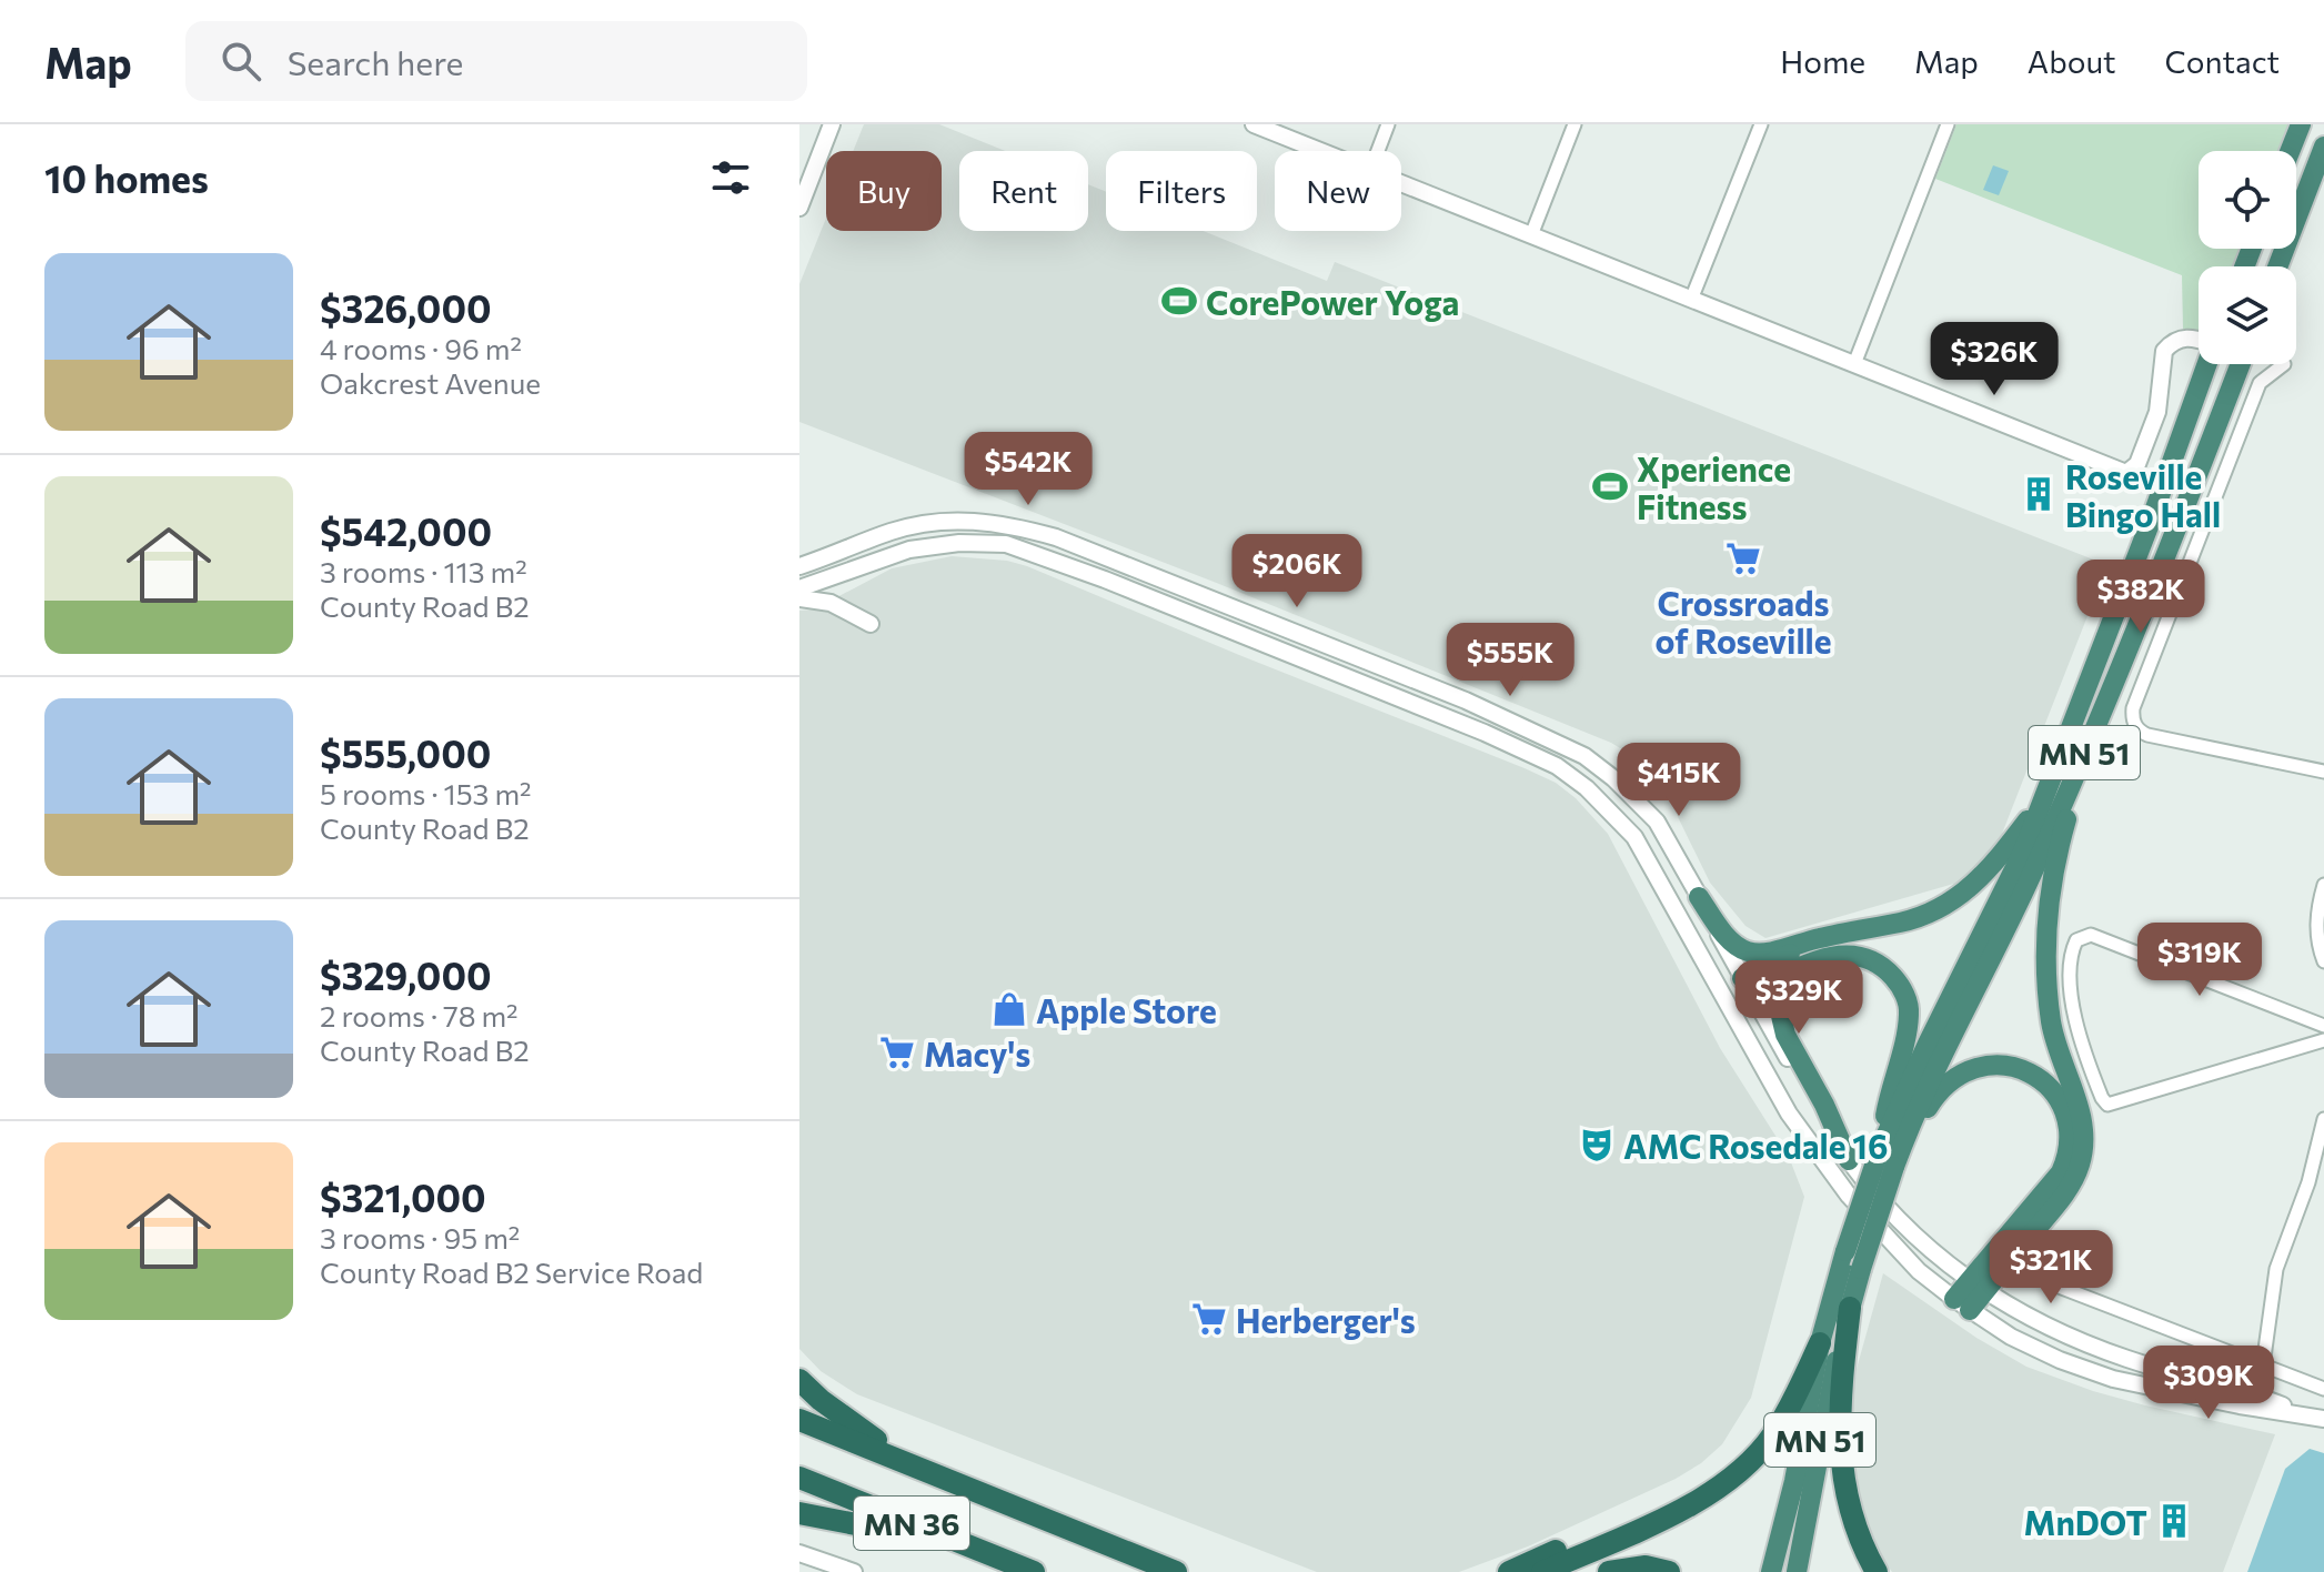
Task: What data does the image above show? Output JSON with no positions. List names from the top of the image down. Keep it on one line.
{"streets":{"highway":["MN 51","MN 36"]},"places":{"sports":["CorePower Yoga","Xperience Fitness"],"building":["Roseville Bingo Hall","MnDOT"],"supermarket":["Crossroads of Roseville","Macy's","Herberger's"],"shop":["Apple Store"],"theatre":["AMC Rosedale 16"]},"page":{"header":"Map","search":"Search here","nav":["Home","Map","About","Contact"],"heading":"10 homes","chip":["Buy","Rent","Filters","New"],"list":[{"name":"$326,000","note":"4 rooms · 96 m² · Oakcrest Avenue"},{"name":"$542,000","note":"3 rooms · 113 m² · County Road B2"},{"name":"$555,000","note":"5 rooms · 153 m² · County Road B2"},{"name":"$329,000","note":"2 rooms · 78 m² · County Road B2"},{"name":"$321,000","note":"3 rooms · 95 m² · County Road B2 Service Road"}],"price":["$326K","$542K","$206K","$382K","$555K","$415K","$319K","$329K","$321K","$309K"]}}
